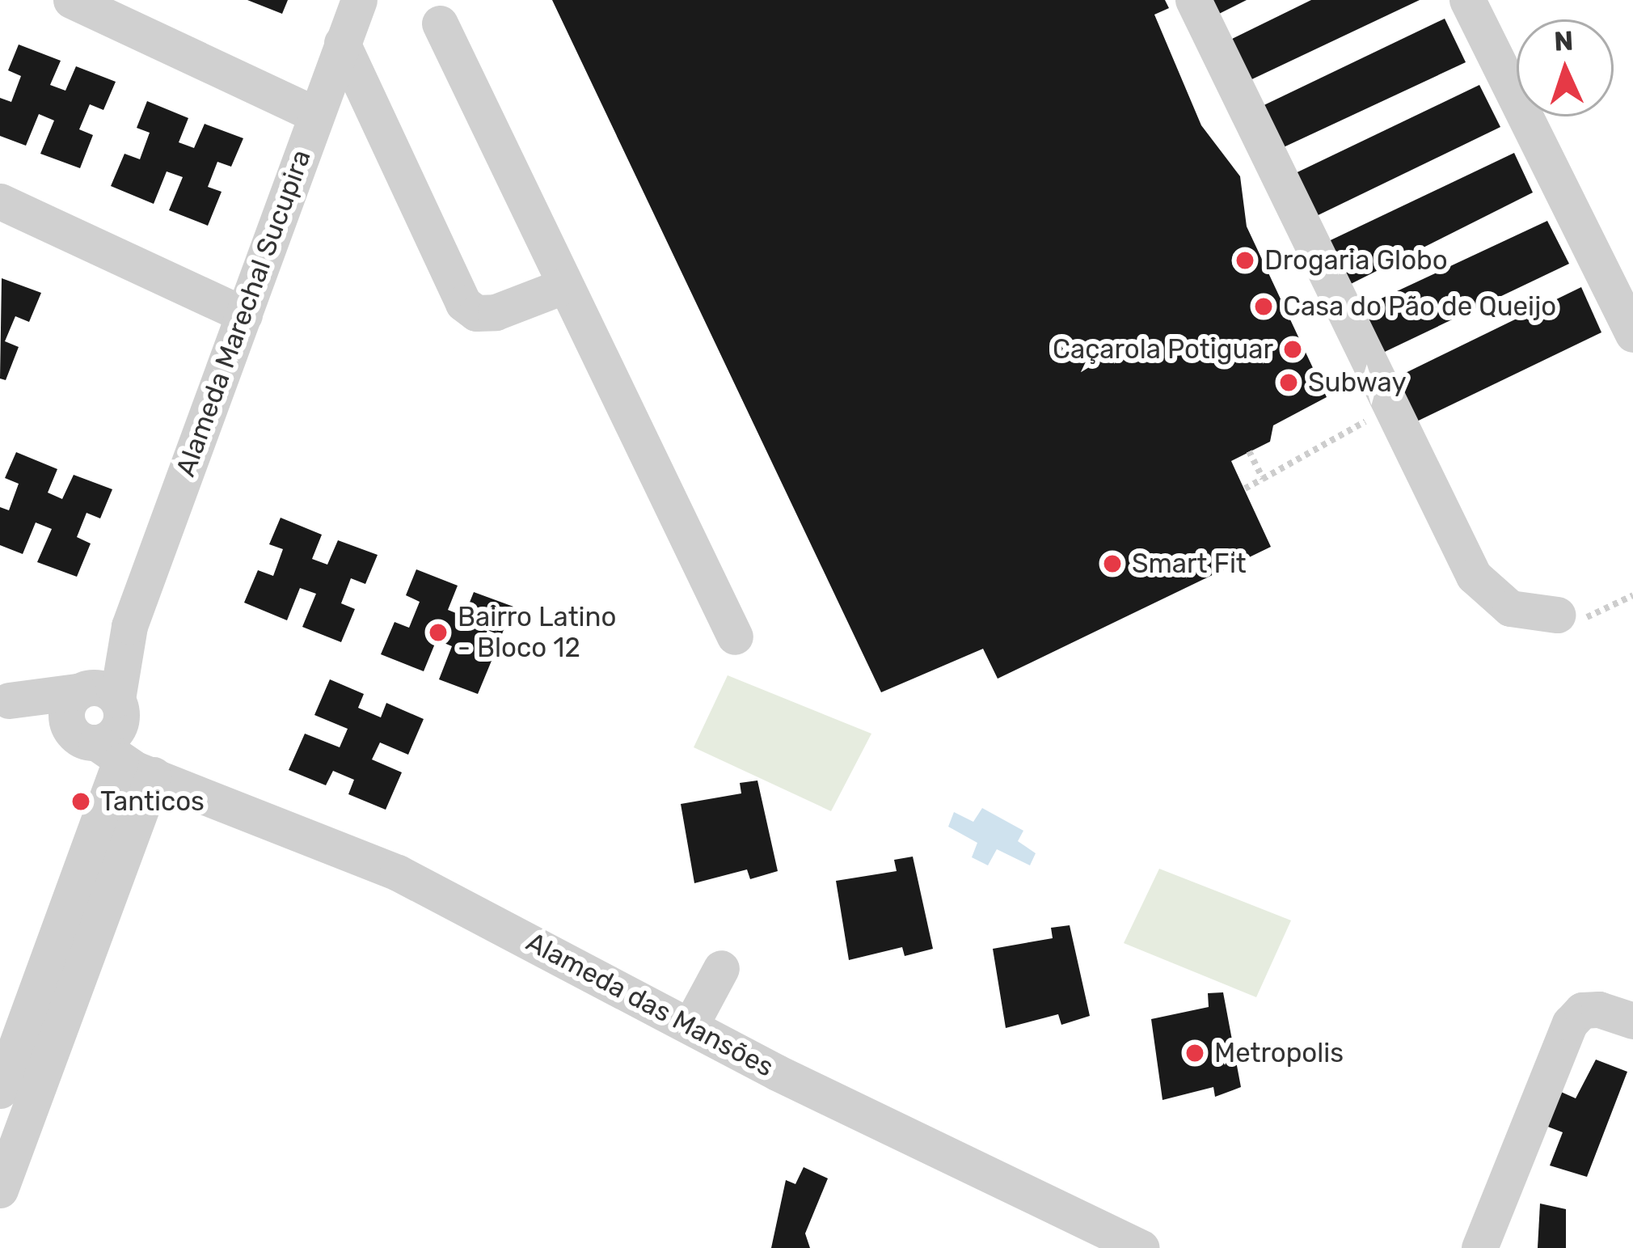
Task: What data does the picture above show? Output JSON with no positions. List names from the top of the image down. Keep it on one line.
{"streets":{"street":["Alameda Marechal Sucupira","Alameda das Mansões"]},"crossings":[["Alameda Marechal Sucupira","Alameda das Mansões"]],"places":["Drogaria Globo","Casa do Pão de Queijo","Caçarola Potiguar","Subway","Smart Fit","Bairro Latino - Bloco 12","Tanticos","Metropolis"],"north":"top"}
